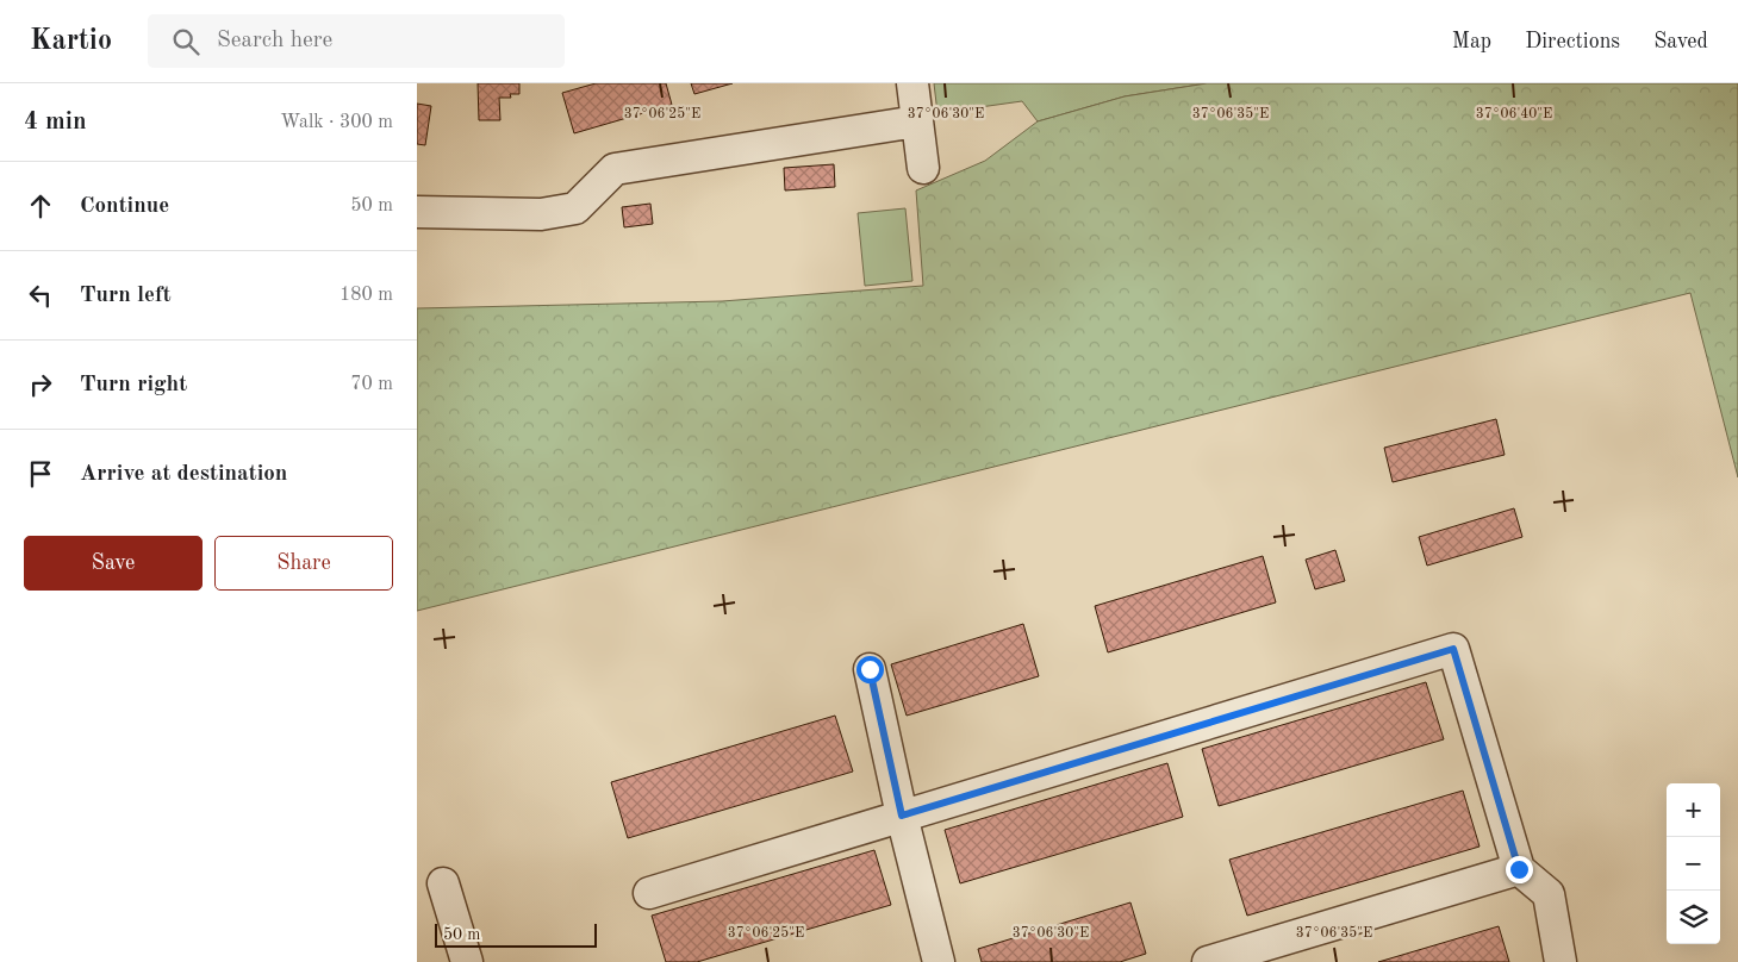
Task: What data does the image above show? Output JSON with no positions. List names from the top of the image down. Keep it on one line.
{"scale_bar":"50 m","page":{"header":"Kartio","search":"Search here","nav":["Map","Directions","Saved"],"heading":["4 min","Walk · 300 m"],"list":[["Continue","50 m"],["Turn left","180 m"],["Turn right","70 m"],"Arrive at destination"],"buttons":["Save","Share"],"map_buttons":["+","−"],"scale":"50 m"},"coordinates":["37°06'25\"E","37°06'30\"E","37°06'35\"E","37°06'40\"E"]}
